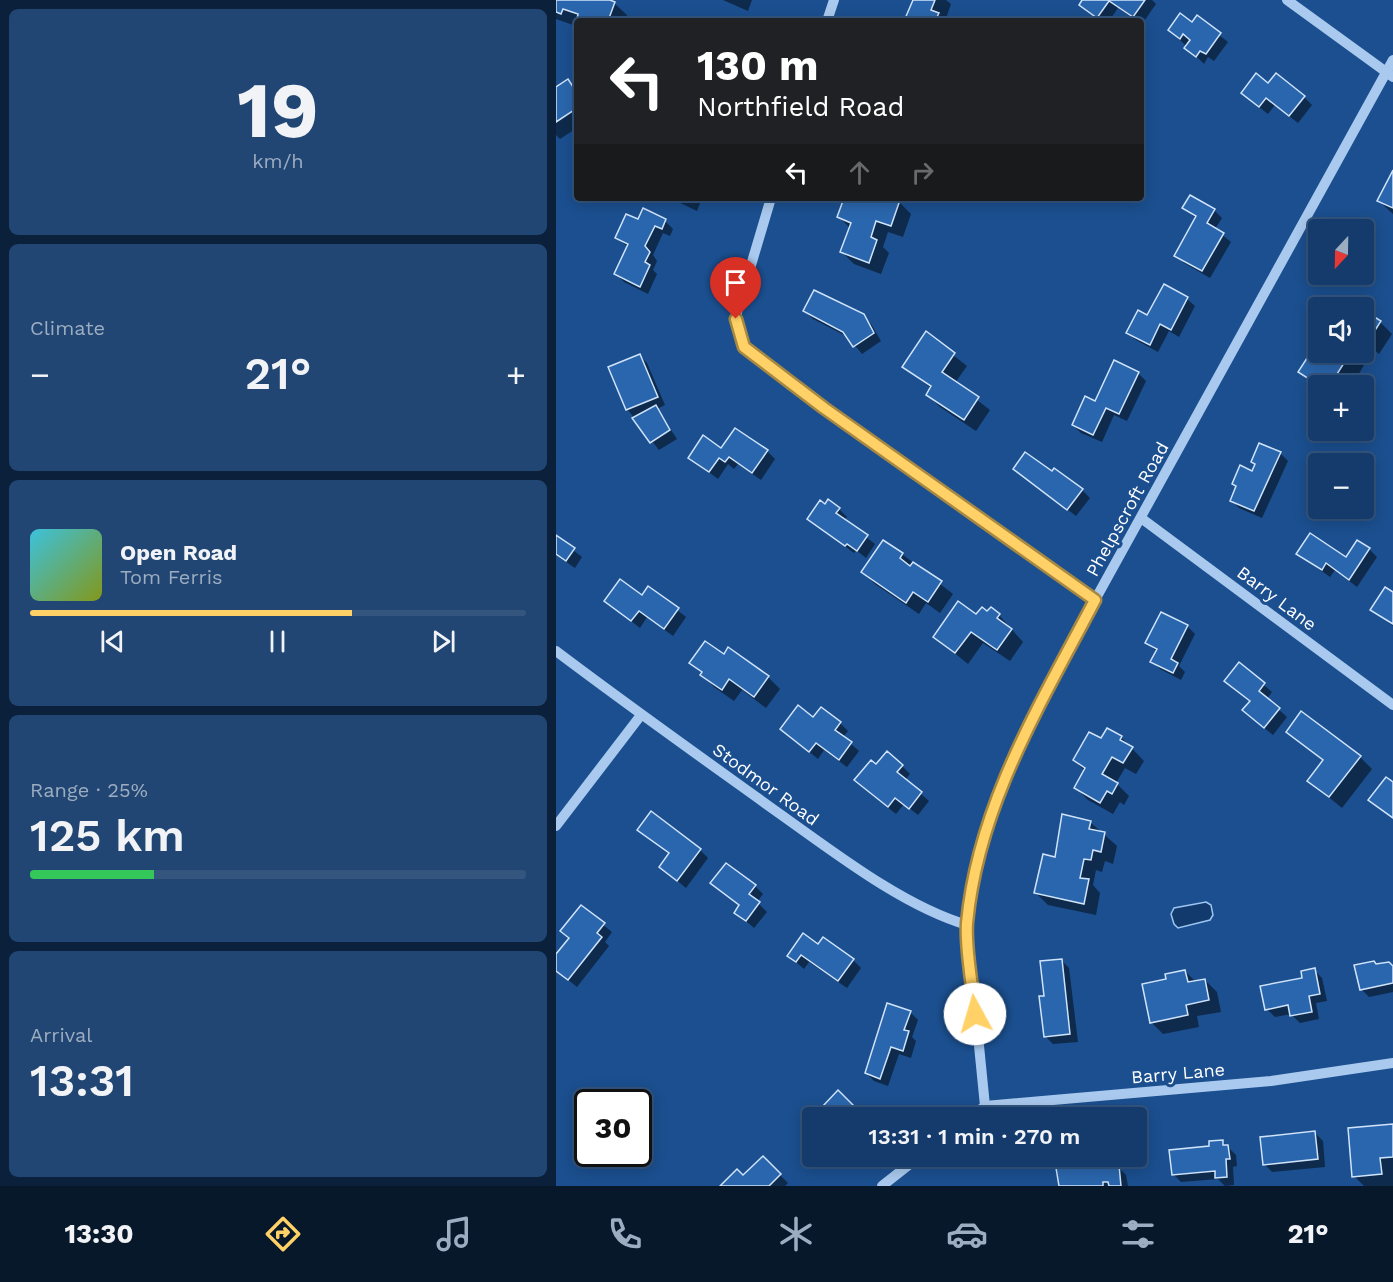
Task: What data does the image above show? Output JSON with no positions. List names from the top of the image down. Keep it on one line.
{"streets":{"street":["Phelpscroft Road","Barry Lane","Stodmor Road"]},"crossings":[["Phelpscroft Road","Barry Lane"],["Phelpscroft Road","Stodmor Road"]],"north":"bottom","page":{"tile":[["19","km/h"],"Climate",["Range · 25%","125 km"],["Arrival","13:31"]],"turn":["130 m","Northfield Road"],"map_buttons":["+","−"],"heat":["−","21°","+"],"song":["Open Road","Tom Ferris"],"limit":"30","trip":"13:31 · 1 min · 270 m","tabs":["13:30","21°"]}}
